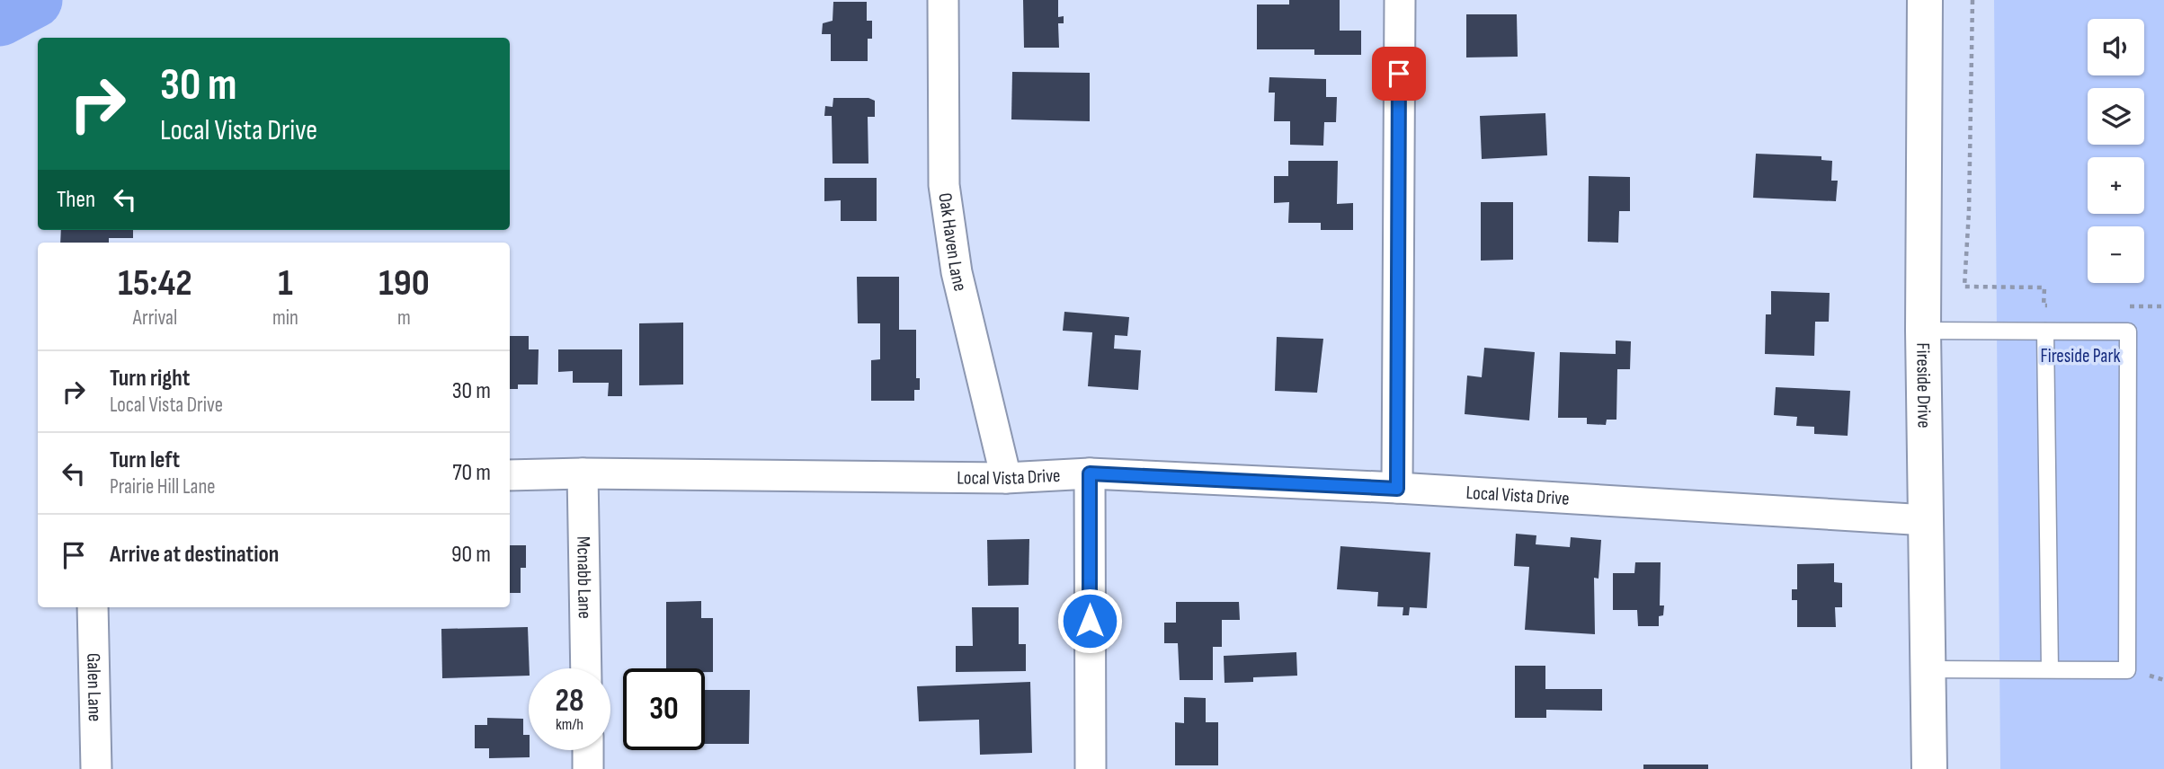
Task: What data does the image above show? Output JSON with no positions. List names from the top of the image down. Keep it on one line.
{"streets":{"street":["Oak Haven Lane","Fireside Drive","Local Vista Drive","Mcnabb Lane","Galen Lane"]},"crossings":[["Oak Haven Lane","Local Vista Drive"],["Fireside Drive","Local Vista Drive"],["Local Vista Drive","Mcnabb Lane"]],"parks":["Fireside Park"],"page":{"map_buttons":["+","−"],"turn":["30 m","Local Vista Drive"],"then":"Then","eta":["15:42","Arrival","1","min","190","m"],"list":[{"name":"Turn right","note":"Local Vista Drive","value":"30 m"},{"name":"Turn left","note":"Prairie Hill Lane","value":"70 m"},{"name":"Arrive at destination","value":"90 m"}],"speed":"28 km/h","limit":"30"}}
